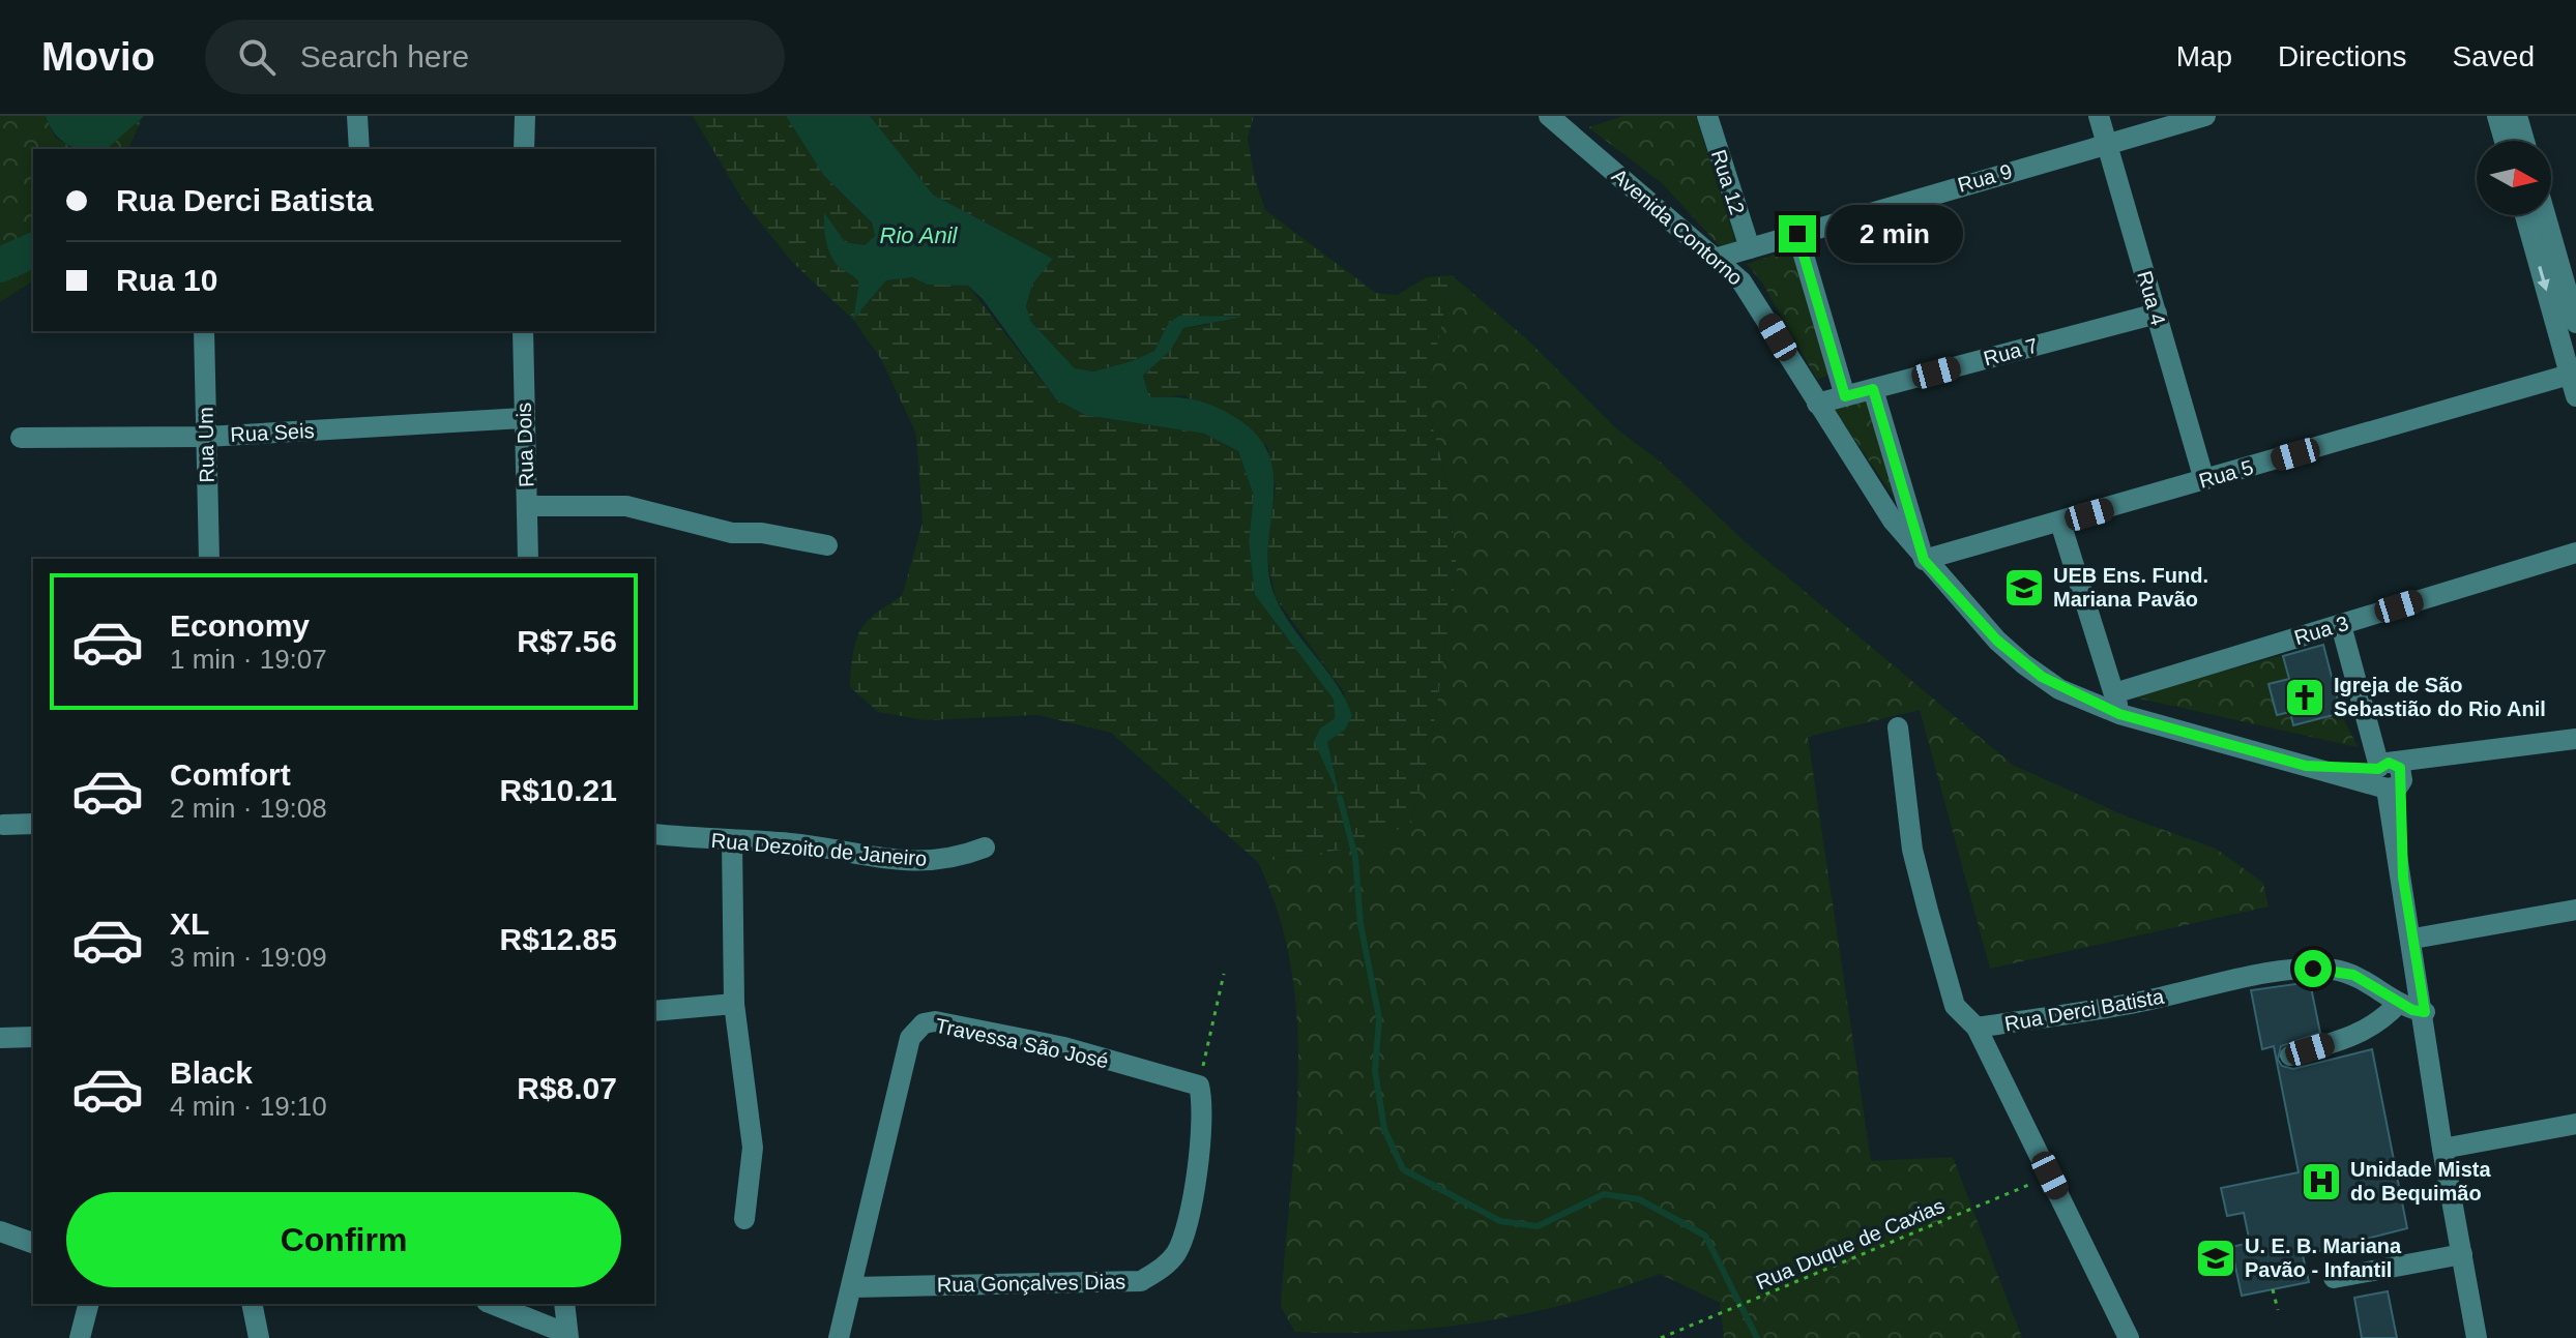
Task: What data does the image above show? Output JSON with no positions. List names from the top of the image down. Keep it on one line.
{"streets":{"street":["Rua 9","Rua 12","Avenida Contorno","Rua 4","Rua 7","Rua Seis","Rua Um","Rua Dois","Rua 5","Rua 3","Rua Dezoito de Janeiro","Rua Derci Batista","Travessa São José","Rua Gonçalves Dias"],"path":["Rua Duque de Caxias"]},"crossings":[["Rua 9","Rua 12"],["Rua 9","Avenida Contorno"],["Rua 9","Rua 4"],["Avenida Contorno","Rua 7"],["Avenida Contorno","Rua 5"],["Avenida Contorno","Rua 3"],["Rua 4","Rua 7"],["Rua 4","Rua 5"],["Rua Seis","Rua Um"],["Rua Seis","Rua Dois"],["Rua Derci Batista","Rua Duque de Caxias"],["Travessa São José","Rua Gonçalves Dias"]],"water":["Rio Anil"],"places":{"school or university":["UEB Ens. Fund. Mariana Pavão","U. E. B. Mariana Pavão - Infantil"],"church":["Igreja de São Sebastião do Rio Anil"],"hospital":["Unidade Mista do Bequimão"]},"north":"right","page":{"header":"Movio","search":"Search here","nav":["Map","Directions","Saved"],"banner":["Rua Derci Batista","Rua 10"],"bubble":"2 min","list":[{"name":"Economy","note":"1 min · 19:07","value":"R$7.56"},{"name":"Comfort","note":"2 min · 19:08","value":"R$10.21"},{"name":"XL","note":"3 min · 19:09","value":"R$12.85"},{"name":"Black","note":"4 min · 19:10","value":"R$8.07"}],"buttons":"Confirm"}}
